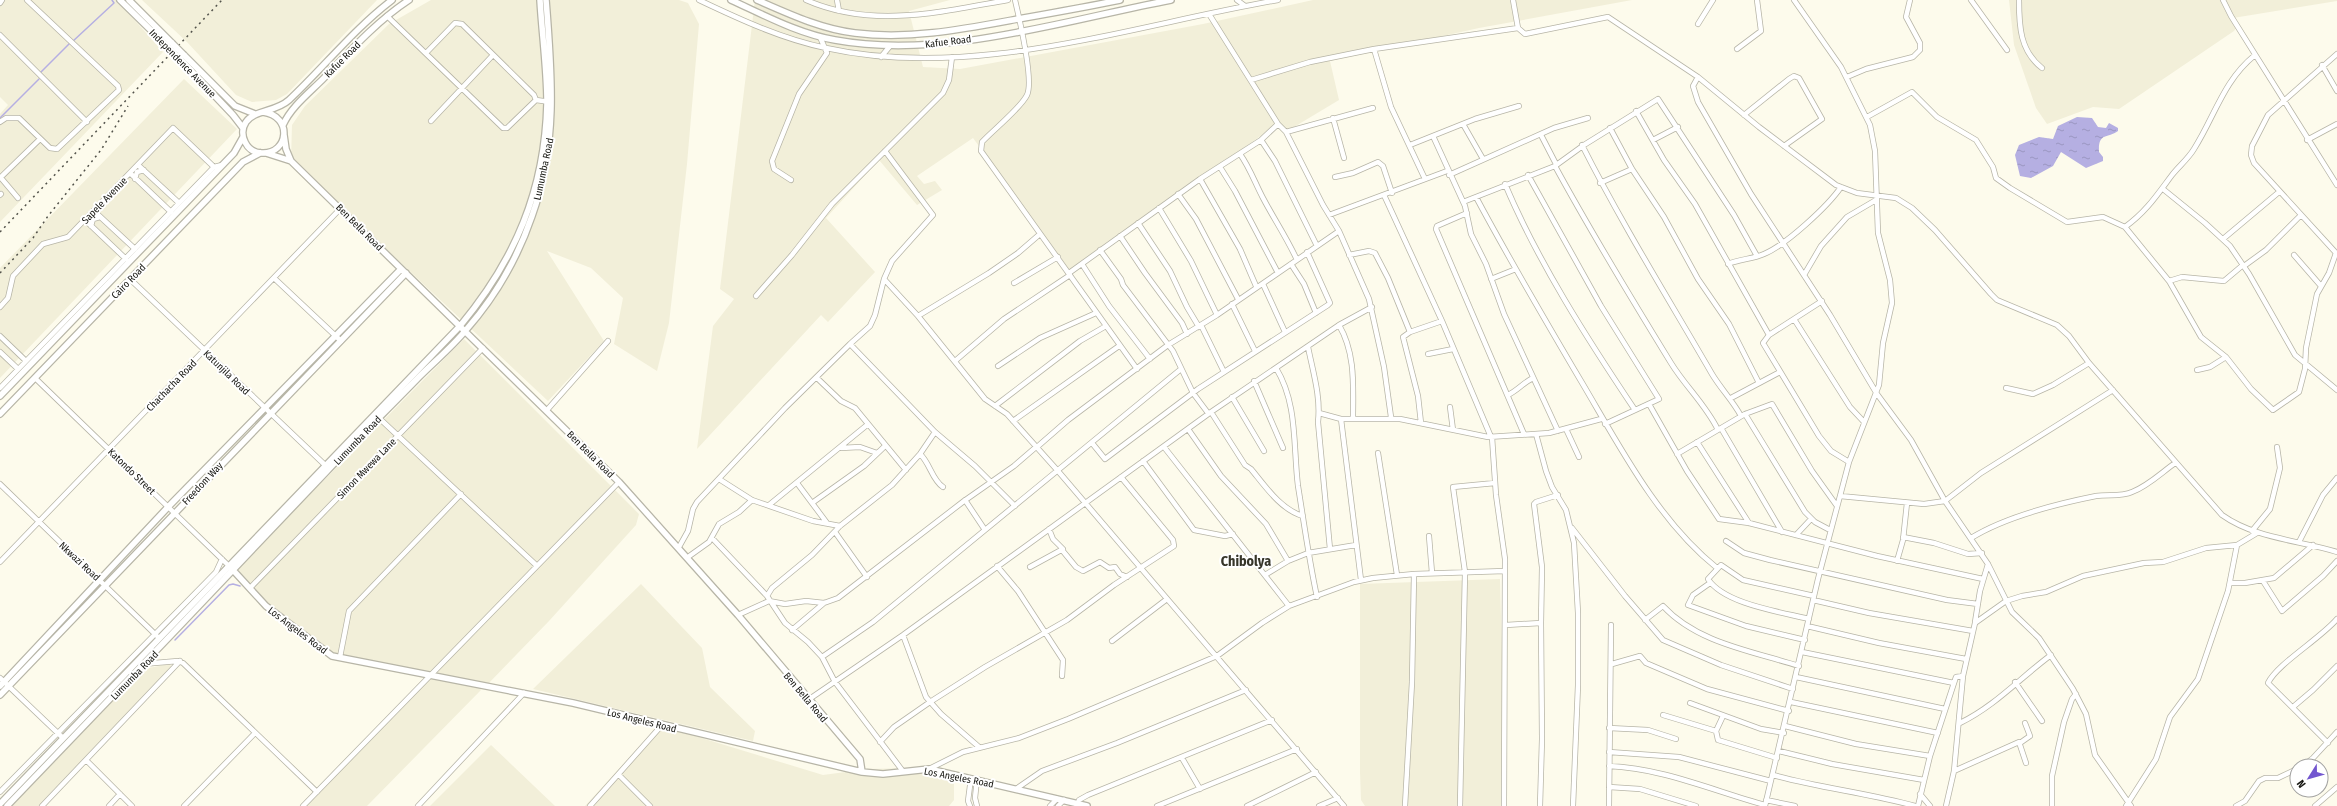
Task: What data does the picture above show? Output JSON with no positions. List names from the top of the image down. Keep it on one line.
{"streets":{"main road":["Kafue Road","Independence Avenue","Lumumba Road","Ben Bella Road","Cairo Road","Freedom Way","Los Angeles Road"],"street":["Sapele Avenue","Katunjila Road","Chachacha Road","Simon Mwewa Lane","Katondo Street","Nkwazi Road"]},"crossings":[["Kafue Road","Independence Avenue"],["Kafue Road","Ben Bella Road"],["Kafue Road","Cairo Road"],["Independence Avenue","Ben Bella Road"],["Independence Avenue","Cairo Road"],["Lumumba Road","Ben Bella Road"],["Lumumba Road","Katunjila Road"],["Lumumba Road","Katondo Street"],["Lumumba Road","Nkwazi Road"],["Lumumba Road","Los Angeles Road"],["Ben Bella Road","Cairo Road"],["Ben Bella Road","Chachacha Road"],["Ben Bella Road","Simon Mwewa Lane"],["Ben Bella Road","Freedom Way"],["Ben Bella Road","Los Angeles Road"],["Cairo Road","Katunjila Road"],["Cairo Road","Katondo Street"],["Katunjila Road","Chachacha Road"],["Katunjila Road","Freedom Way"],["Chachacha Road","Katondo Street"],["Chachacha Road","Nkwazi Road"],["Simon Mwewa Lane","Los Angeles Road"],["Katondo Street","Freedom Way"],["Katondo Street","Los Angeles Road"],["Freedom Way","Nkwazi Road"]],"districts":["Chibolya"],"north":"bottom left"}
